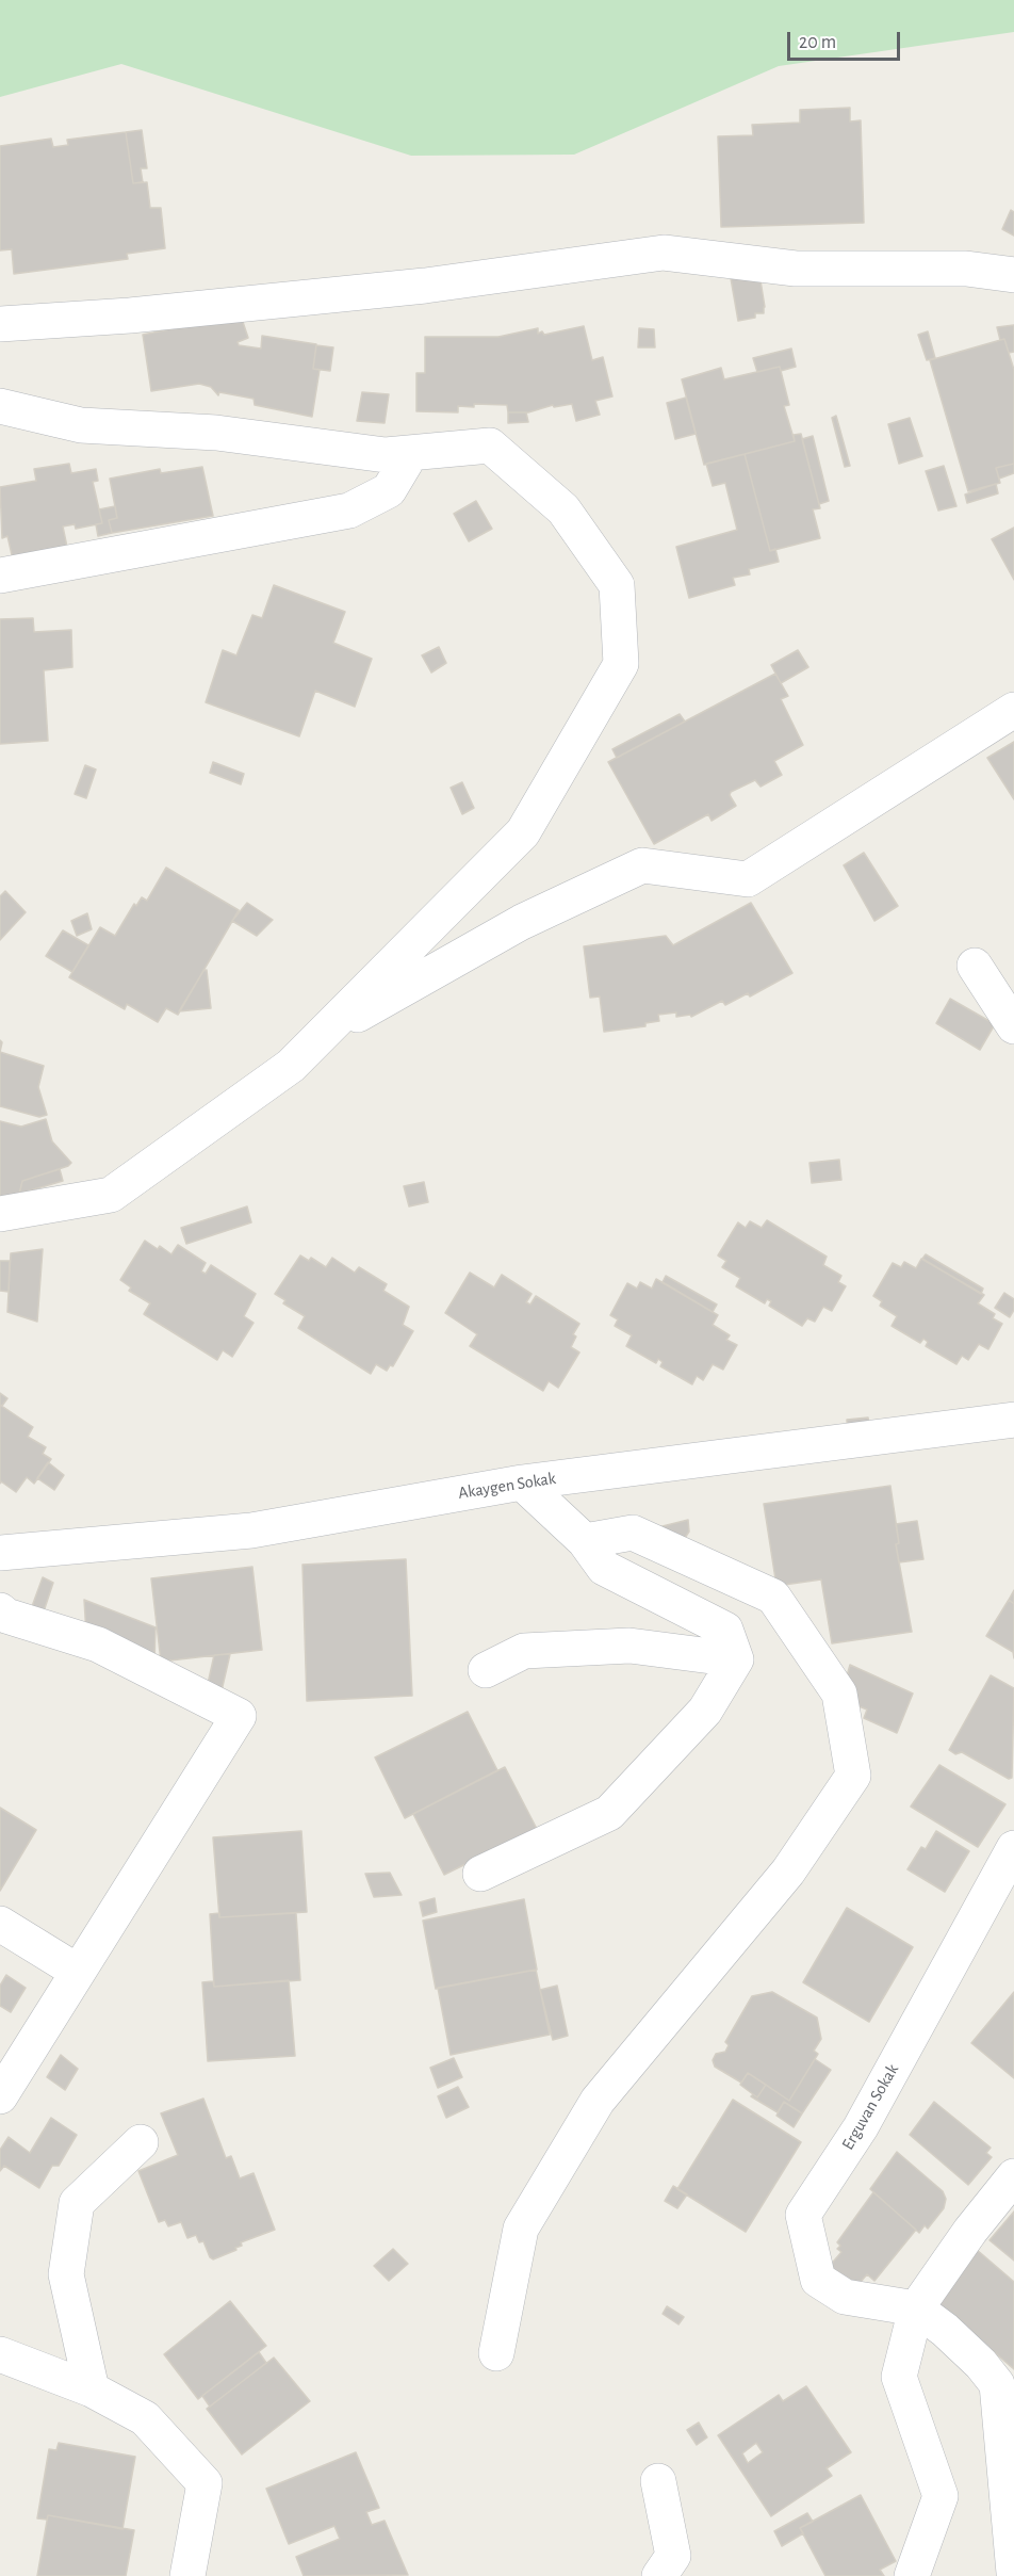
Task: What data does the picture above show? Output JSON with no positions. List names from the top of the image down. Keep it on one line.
{"streets":{"street":["Akaygen Sokak","Erguvan Sokak"]},"scale_bar":"20 m"}
